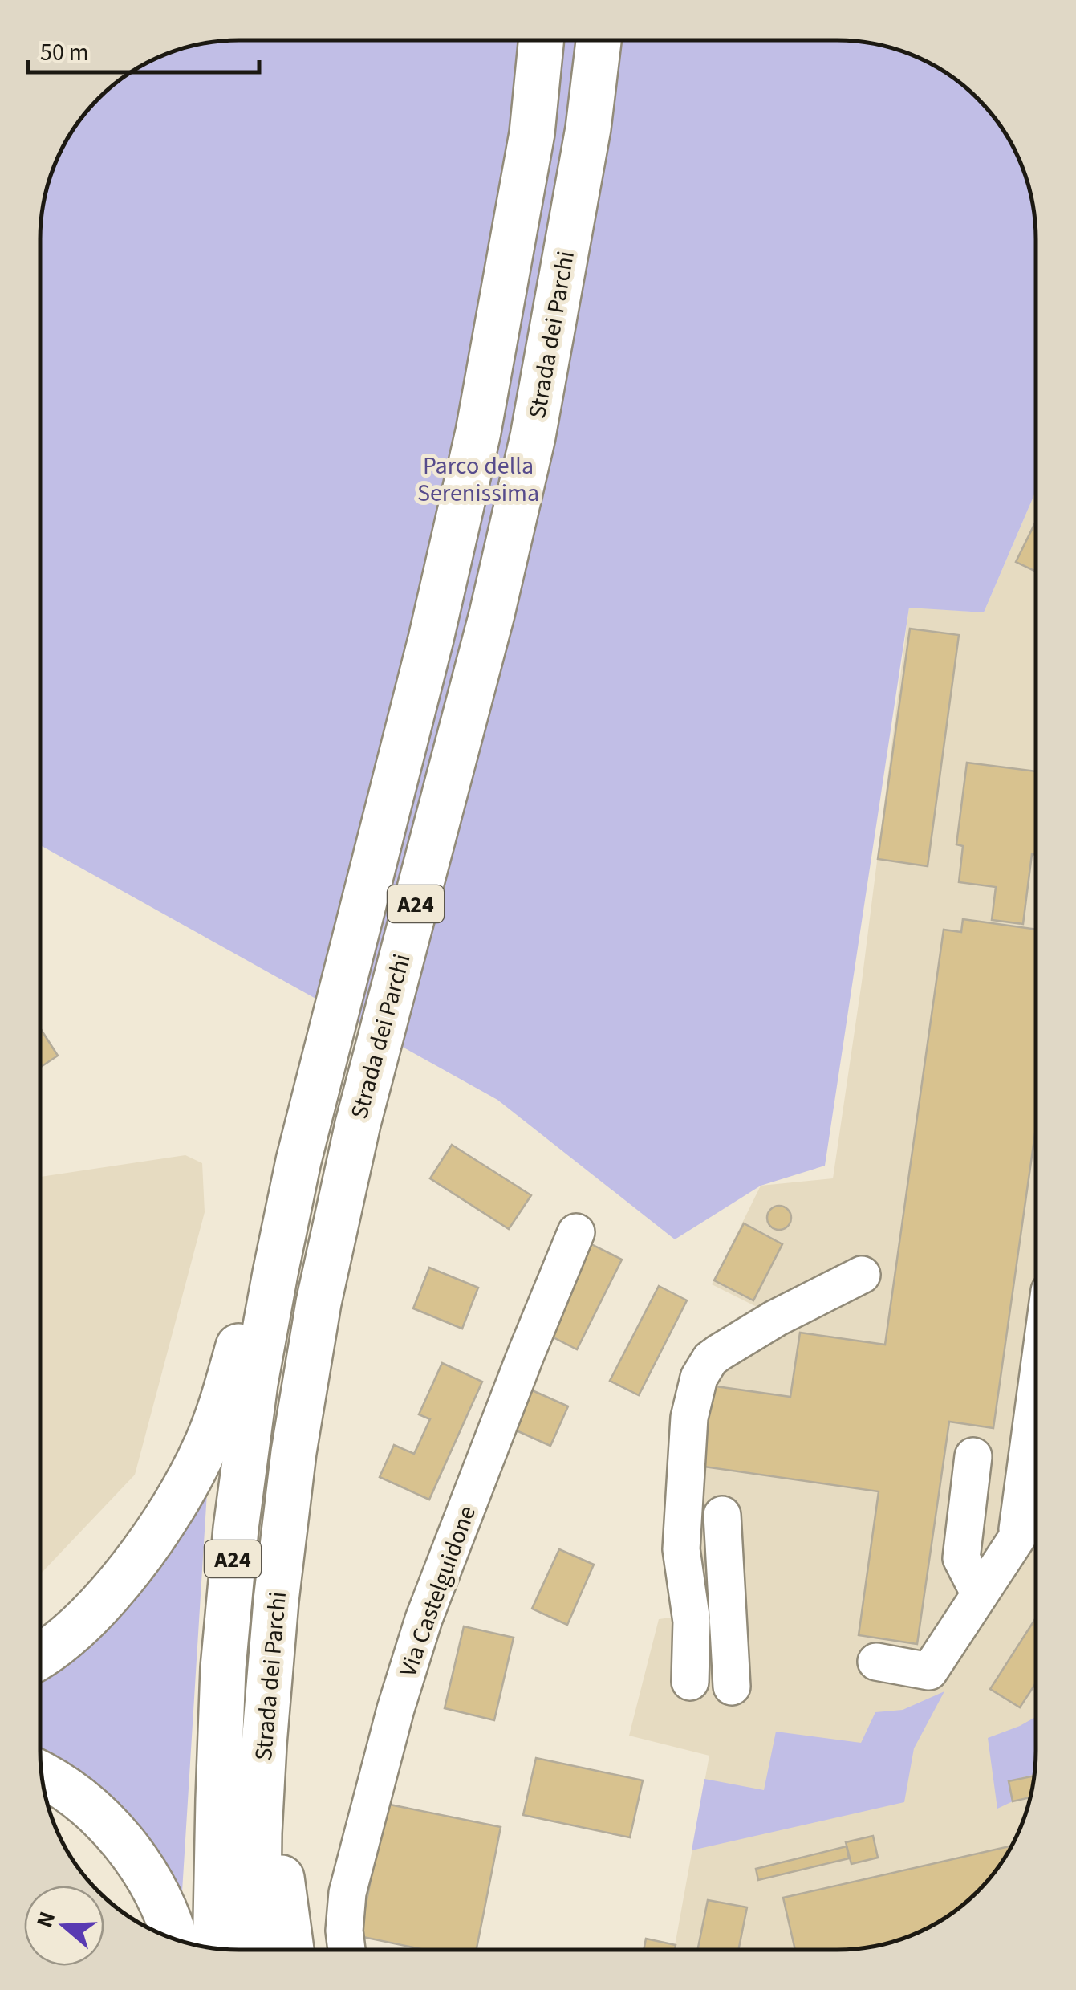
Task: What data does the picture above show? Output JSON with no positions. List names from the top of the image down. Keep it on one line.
{"streets":{"highway":["Strada dei Parchi","A24"],"street":["Via Castelguidone"]},"parks":["Parco della Serenissima"],"scale_bar":"50 m","north":"left"}
